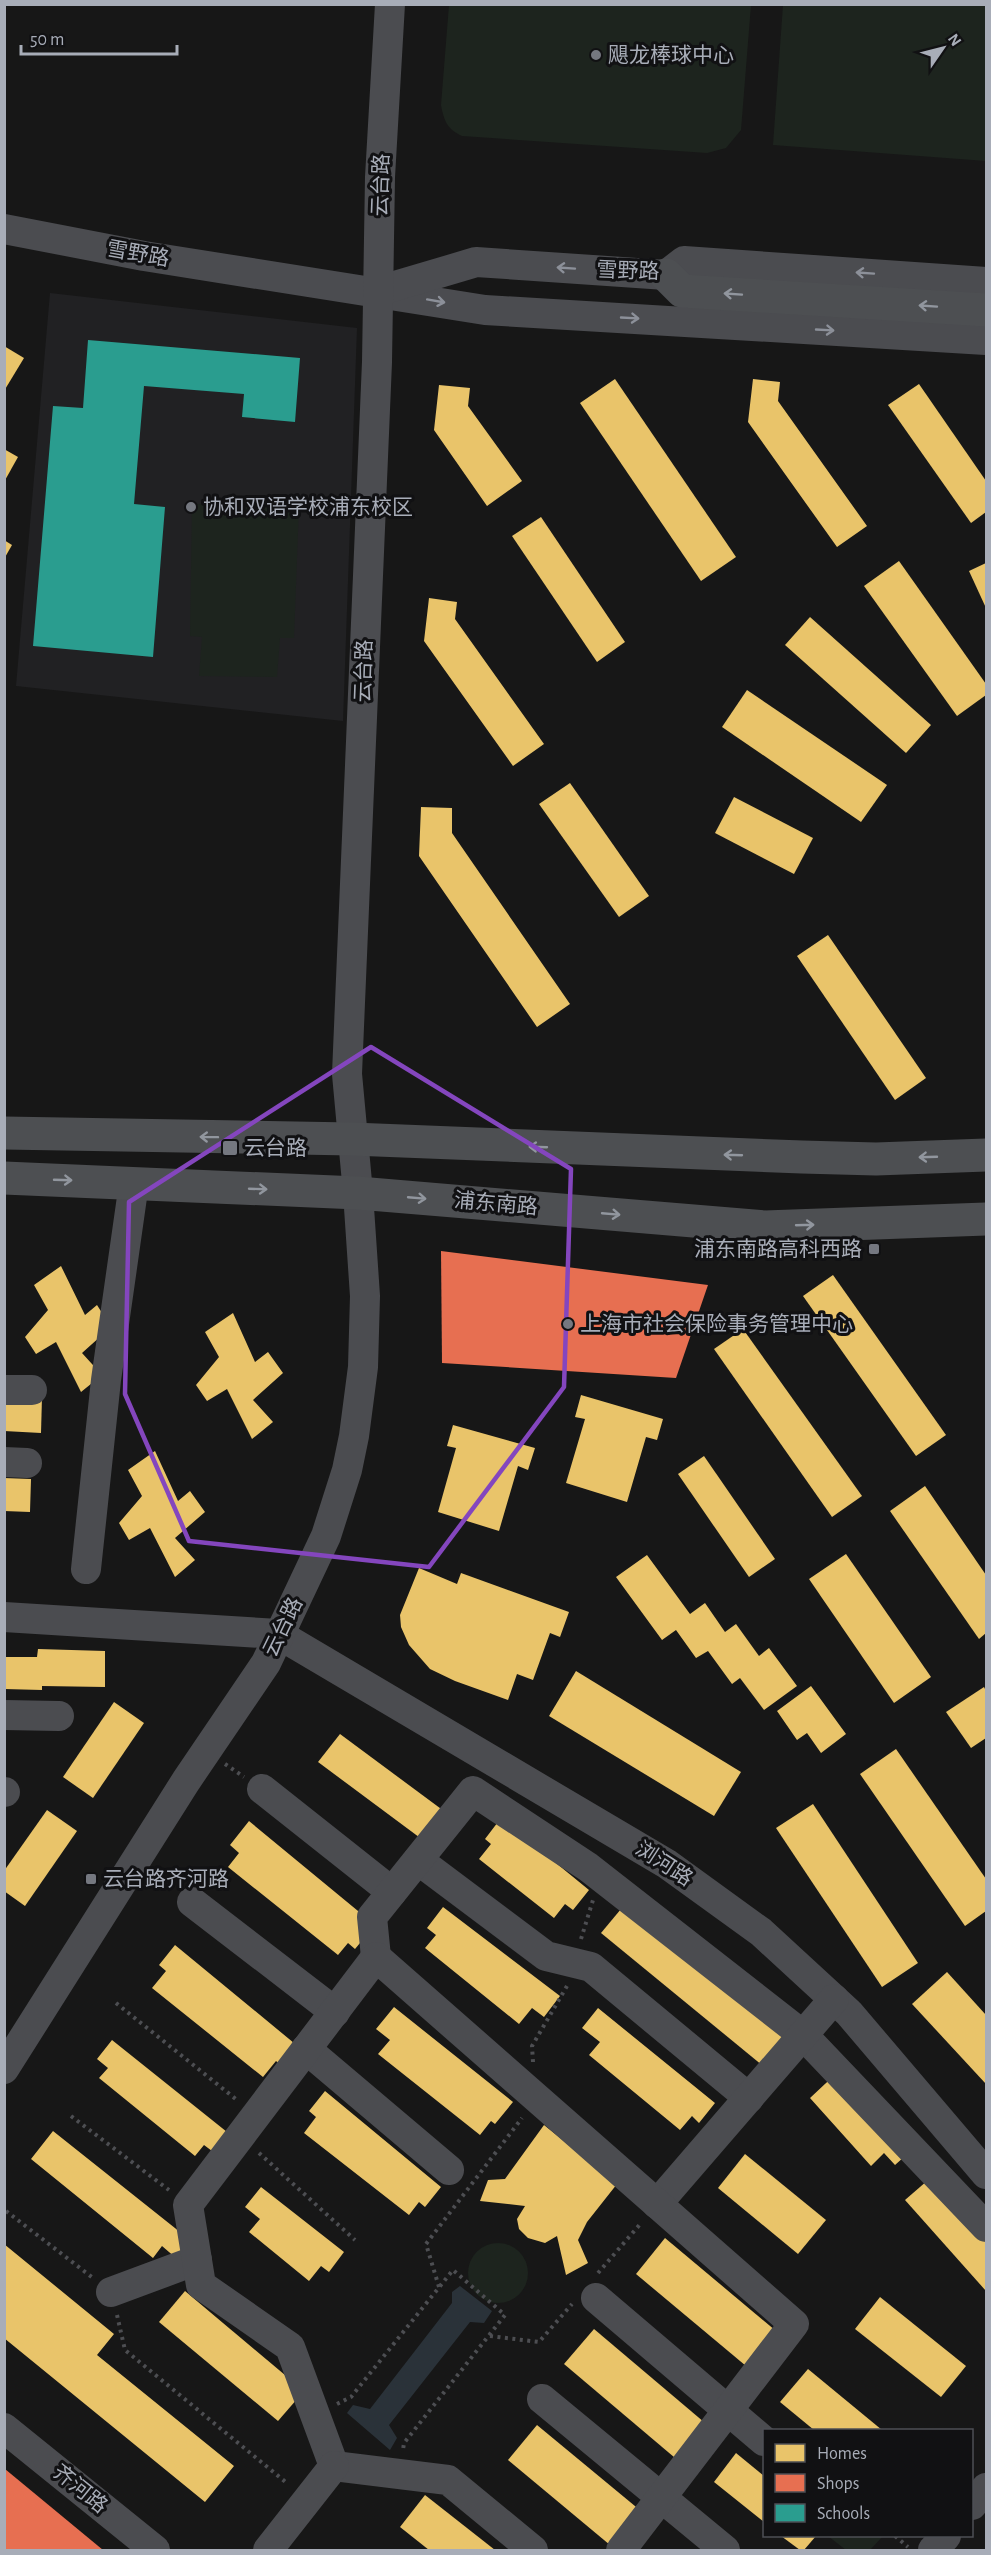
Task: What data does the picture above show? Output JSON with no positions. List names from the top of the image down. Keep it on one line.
{"streets":{"main road":["浦东南路"],"street":["云台路","雪野路","浏河路","齐河路"]},"crossings":[["云台路","雪野路"],["云台路","浦东南路"],["云台路","浏河路"]],"places":{"other":["飓龙棒球中心","协和双语学校浦东校区","上海市社会保险事务管理中心"],"transit":["云台路","浦东南路高科西路","云台路齐河路"]},"legend":["Homes","Shops","Schools"],"scale_bar":"50 m","north":"top right"}
